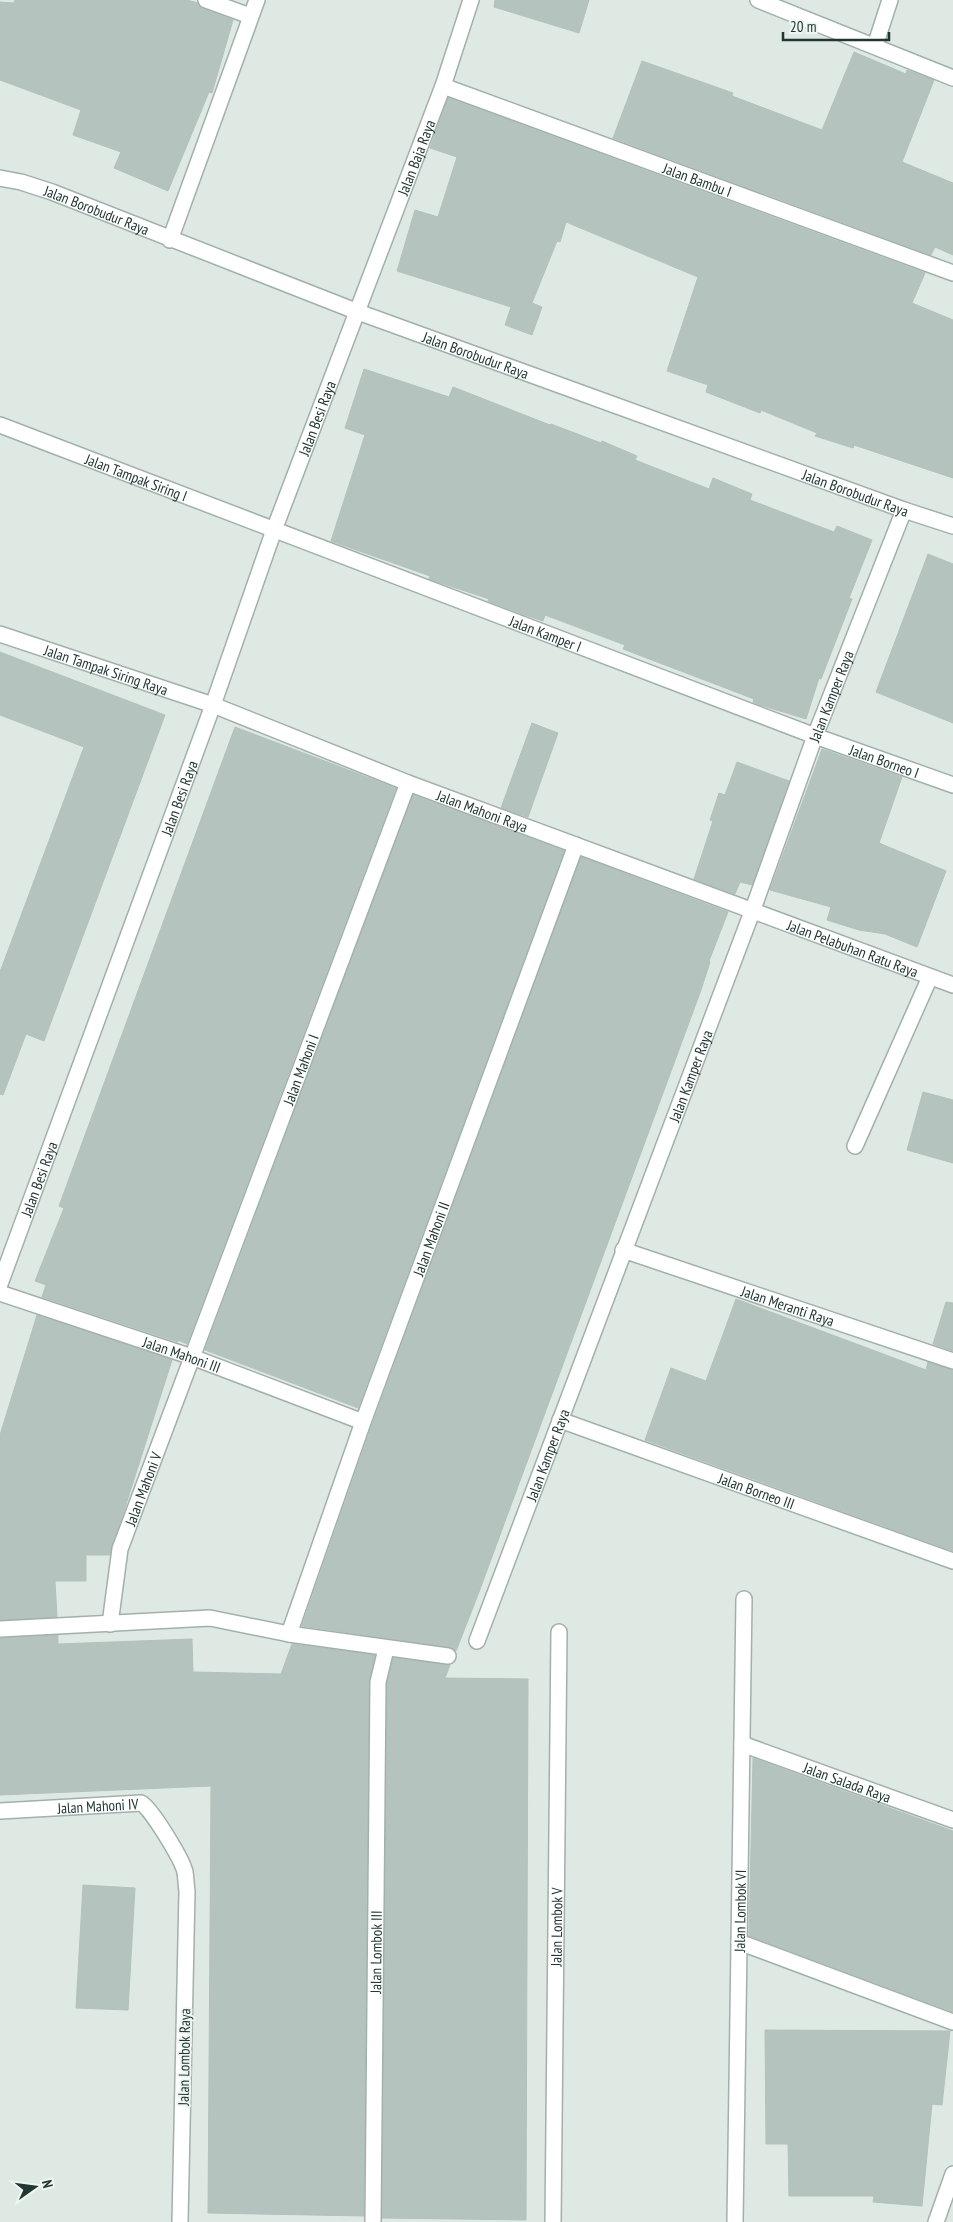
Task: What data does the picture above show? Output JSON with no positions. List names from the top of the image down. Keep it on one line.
{"streets":{"street":["Jalan Baja Raya","Jalan Bambu I","Jalan Borobudur Raya","Jalan Besi Raya","Jalan Tampak Siring I","Jalan Kamper I","Jalan Tampak Siring Raya","Jalan Kamper Raya","Jalan Borneo I","Jalan Mahoni Raya","Jalan Pelabuhan Ratu Raya","Jalan Mahoni I","Jalan Mahoni II","Jalan Meranti Raya","Jalan Mahoni III","Jalan Mahoni V","Jalan Borneo III","Jalan Salada Raya","Jalan Mahoni IV","Jalan Lombok VI","Jalan Lombok V","Jalan Lombok III","Jalan Lombok Raya"]},"crossings":[["Jalan Baja Raya","Jalan Bambu I"],["Jalan Baja Raya","Jalan Borobudur Raya"],["Jalan Baja Raya","Jalan Besi Raya"],["Jalan Borobudur Raya","Jalan Besi Raya"],["Jalan Borobudur Raya","Jalan Kamper Raya"],["Jalan Besi Raya","Jalan Tampak Siring I"],["Jalan Besi Raya","Jalan Kamper I"],["Jalan Besi Raya","Jalan Tampak Siring Raya"],["Jalan Besi Raya","Jalan Mahoni Raya"],["Jalan Tampak Siring I","Jalan Kamper I"],["Jalan Kamper I","Jalan Kamper Raya"],["Jalan Kamper I","Jalan Borneo I"],["Jalan Tampak Siring Raya","Jalan Mahoni Raya"],["Jalan Kamper Raya","Jalan Borneo I"],["Jalan Kamper Raya","Jalan Mahoni Raya"],["Jalan Kamper Raya","Jalan Pelabuhan Ratu Raya"],["Jalan Kamper Raya","Jalan Meranti Raya"],["Jalan Kamper Raya","Jalan Borneo III"],["Jalan Mahoni Raya","Jalan Pelabuhan Ratu Raya"],["Jalan Mahoni Raya","Jalan Mahoni I"],["Jalan Mahoni Raya","Jalan Mahoni II"],["Jalan Mahoni I","Jalan Mahoni III"],["Jalan Mahoni I","Jalan Mahoni V"],["Jalan Mahoni II","Jalan Mahoni III"],["Jalan Mahoni III","Jalan Mahoni V"],["Jalan Salada Raya","Jalan Lombok VI"],["Jalan Mahoni IV","Jalan Lombok Raya"]],"scale_bar":"20 m","north":"right"}
